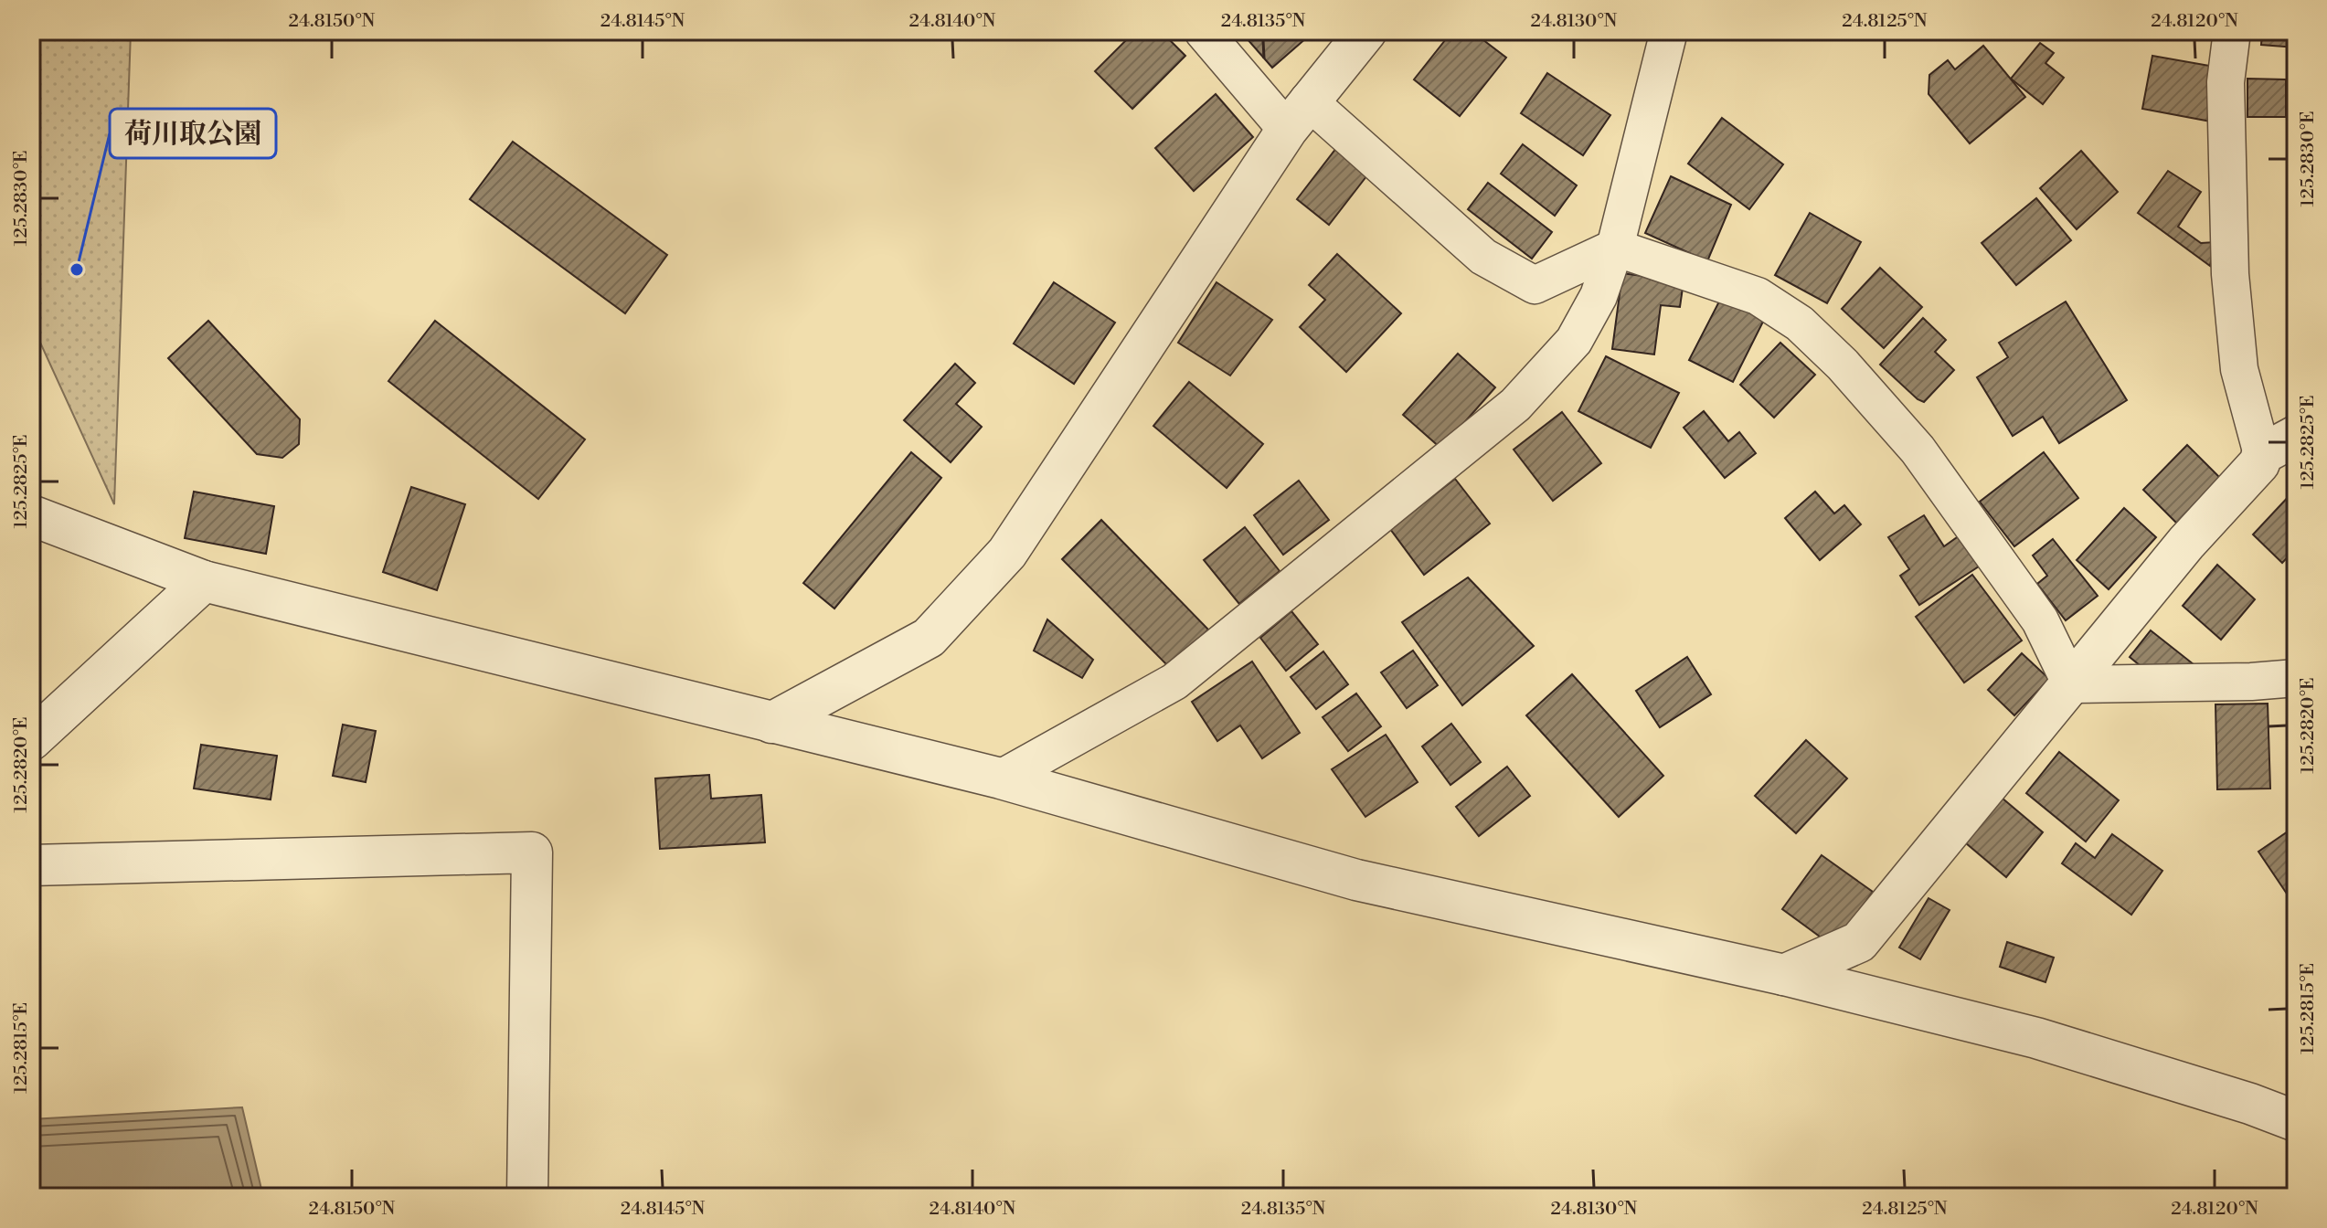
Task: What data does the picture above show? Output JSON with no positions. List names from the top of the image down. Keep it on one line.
{"places":["荷川取公園"],"coordinates":["24.8150°N","24.8145°N","24.8140°N","24.8135°N","24.8130°N","24.8125°N","24.8120°N","125.2830°E","125.2825°E","125.2820°E","125.2815°E"]}
